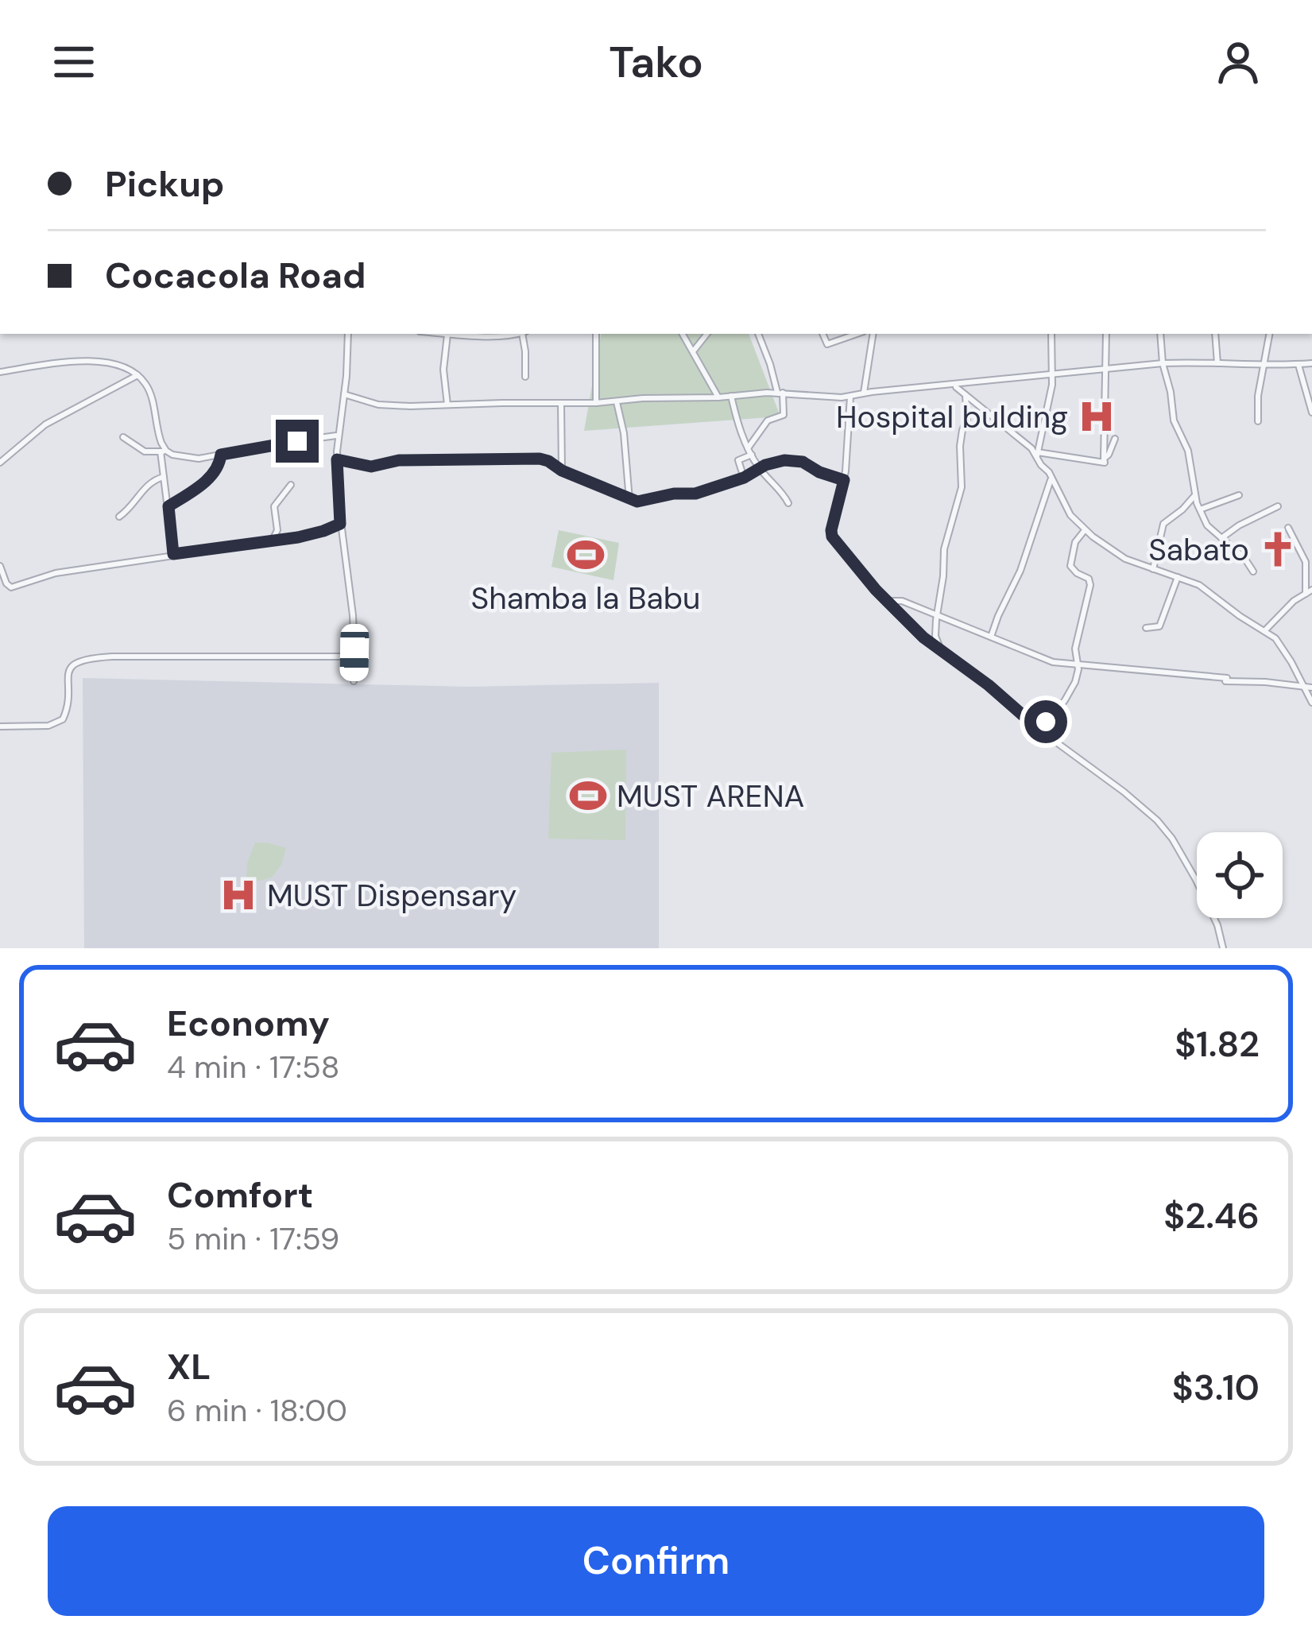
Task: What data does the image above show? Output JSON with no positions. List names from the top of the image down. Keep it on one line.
{"places":{"hospital":["Hospital bulding","MUST Dispensary"],"church":["Sabato"],"sports":["Shamba la Babu","MUST ARENA"]},"page":{"header":"Tako","banner":["Pickup","Cocacola Road"],"list":[{"name":"Economy","note":"4 min · 17:58","value":"$1.82"},{"name":"Comfort","note":"5 min · 17:59","value":"$2.46"},{"name":"XL","note":"6 min · 18:00","value":"$3.10"}],"buttons":"Confirm"}}
